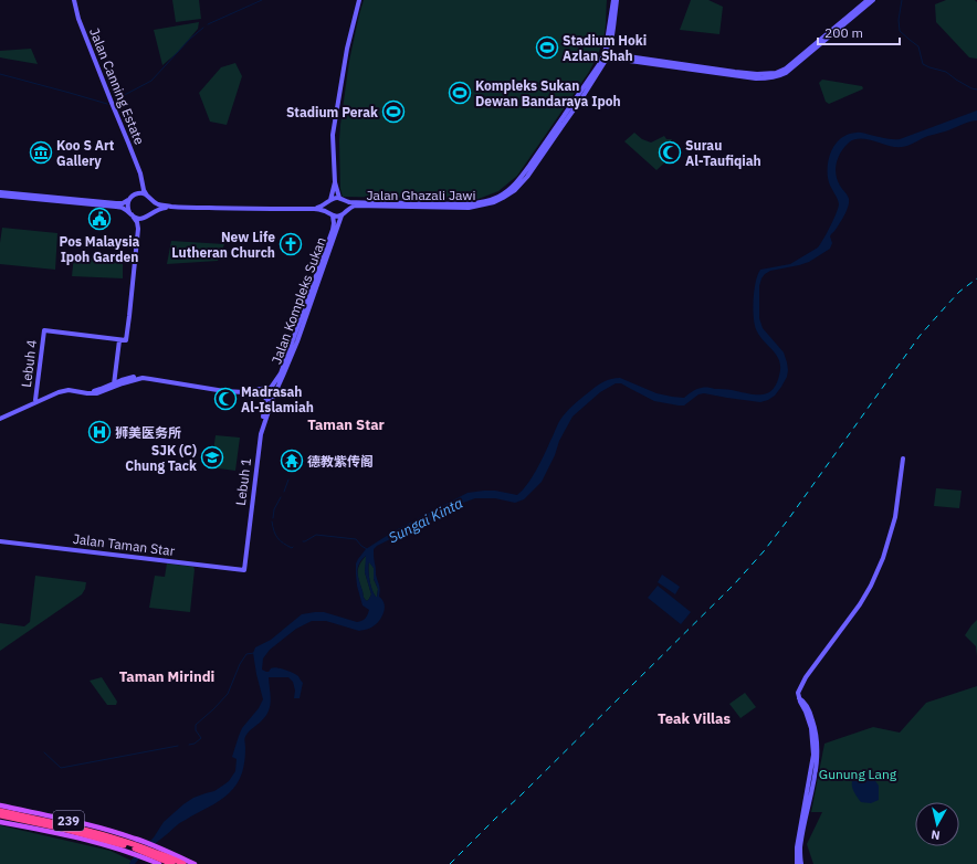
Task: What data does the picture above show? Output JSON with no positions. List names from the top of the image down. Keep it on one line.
{"streets":{"main road":["Jalan Canning Estate","Jalan Ghazali Jawi","Jalan Kompleks Sukan","Lebuh 4","Lebuh 1","Jalan Taman Star","239"]},"crossings":[["Jalan Ghazali Jawi","Jalan Kompleks Sukan"],["Jalan Kompleks Sukan","Lebuh 1"],["Lebuh 1","Jalan Taman Star"]],"districts":["Taman Star","Taman Mirindi","Teak Villas"],"water":["Sungai Kinta"],"parks":["Gunung Lang"],"places":{"sports":["Stadium Hoki Azlan Shah","Kompleks Sukan Dewan Bandaraya Ipoh","Stadium Perak"],"museum":["Koo S Art Gallery"],"mosque":["Surau Al-Taufiqiah","Madrasah Al-Islamiah"],"public building":["Pos Malaysia Ipoh Garden"],"church":["New Life Lutheran Church"],"hospital":["狮美医务所"],"school or university":["SJK (C) Chung Tack"],"temple":["德教紫传阁"]},"scale_bar":"200 m","north":"bottom"}
